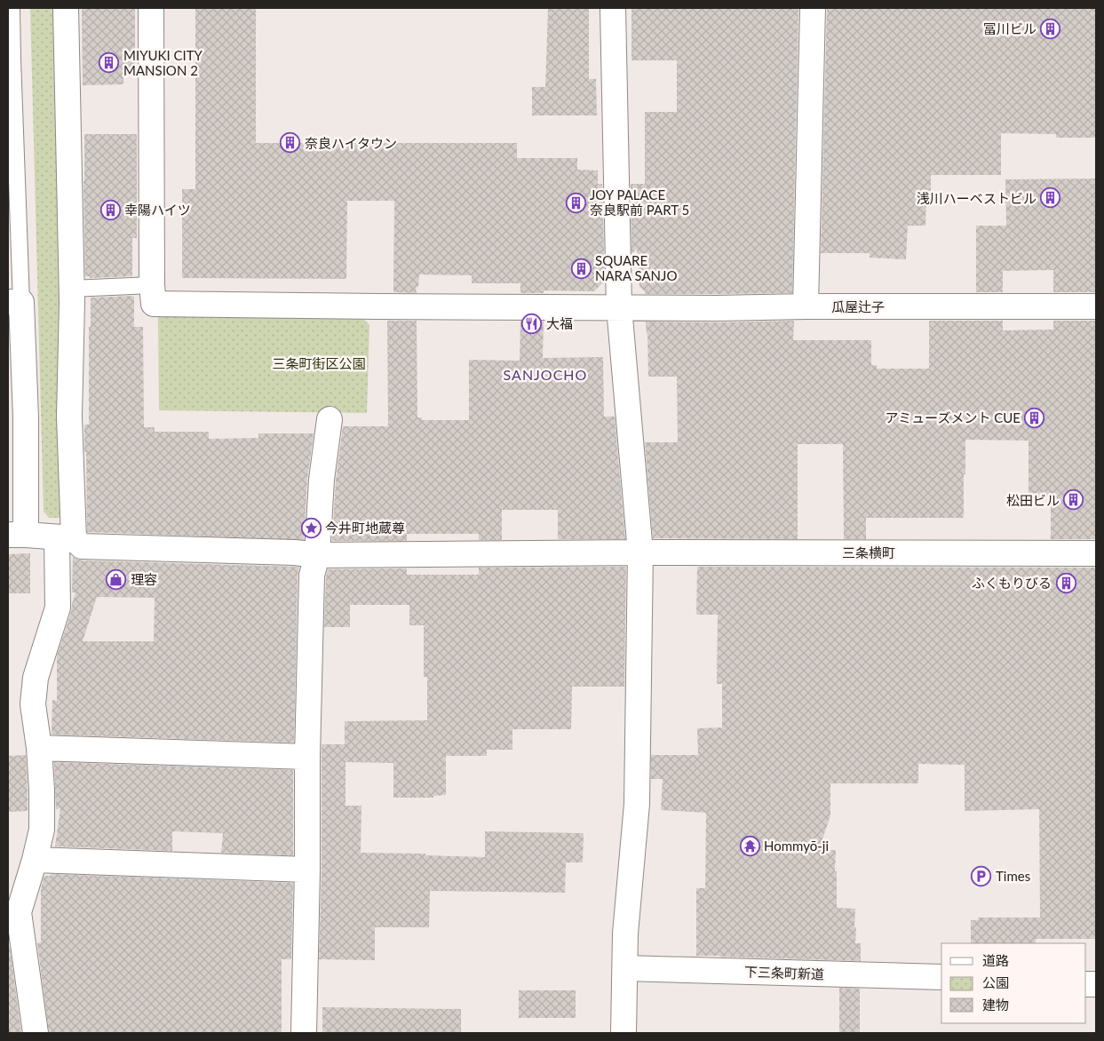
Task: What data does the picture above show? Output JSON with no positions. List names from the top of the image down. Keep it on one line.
{"streets":{"street":["瓜屋辻子","三条横町","下三条町新道"]},"districts":["SANJOCHO"],"parks":["三条町街区公園"],"places":{"building":["冨川ビル","MIYUKI CITY MANSION 2","奈良ハイタウン","浅川ハーベストビル","JOY PALACE 奈良駅前 PART 5","幸陽ハイツ","SQUARE NARA SANJO","アミューズメント CUE","松田ビル","ふくもりびる"],"restaurant":["大福"],"place":["今井町地蔵尊"],"shop":["理容"],"temple":["Hommyō-ji"],"parking":["Times"]},"legend":["道路","公園","建物"]}
